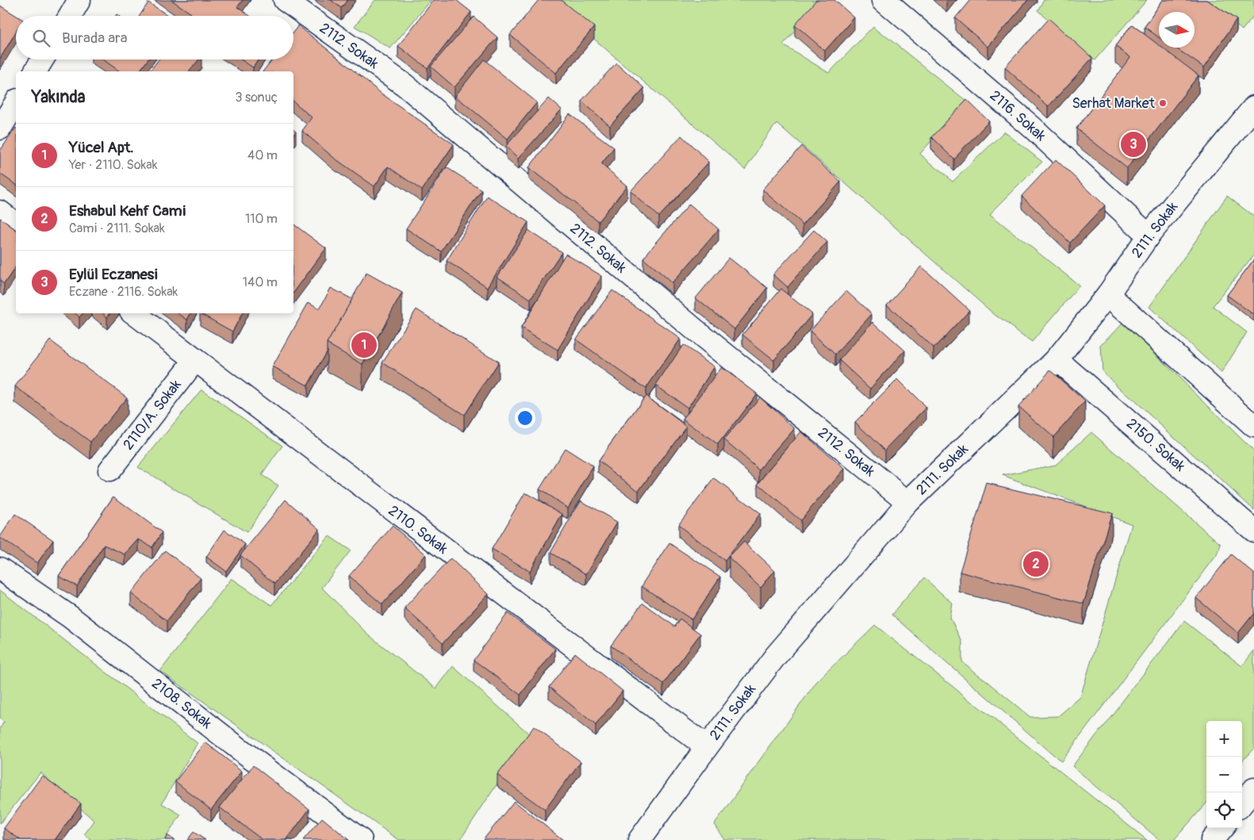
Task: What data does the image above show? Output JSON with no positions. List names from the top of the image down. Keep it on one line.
{"streets":{"street":["2112. Sokak","2116. Sokak","2111. Sokak","2110/A. Sokak","2150. Sokak","2110. Sokak","2108. Sokak"]},"crossings":[["2112. Sokak","2111. Sokak"],["2116. Sokak","2111. Sokak"],["2111. Sokak","2150. Sokak"],["2111. Sokak","2110. Sokak"],["2110/A. Sokak","2110. Sokak"]],"places":["Serhat Market"],"north":"right","page":{"search":"Burada ara","heading":["Yakında","3 sonuç"],"list":[{"mark":"1","name":"Yücel Apt.","note":"Yer · 2110. Sokak","value":"40 m"},{"mark":"2","name":"Eshabul Kehf Cami","note":"Cami · 2111. Sokak","value":"110 m"},{"mark":"3","name":"Eylül Eczanesi","note":"Eczane · 2116. Sokak","value":"140 m"}],"pins":["3","1","2"],"map_buttons":["+","−"]}}
